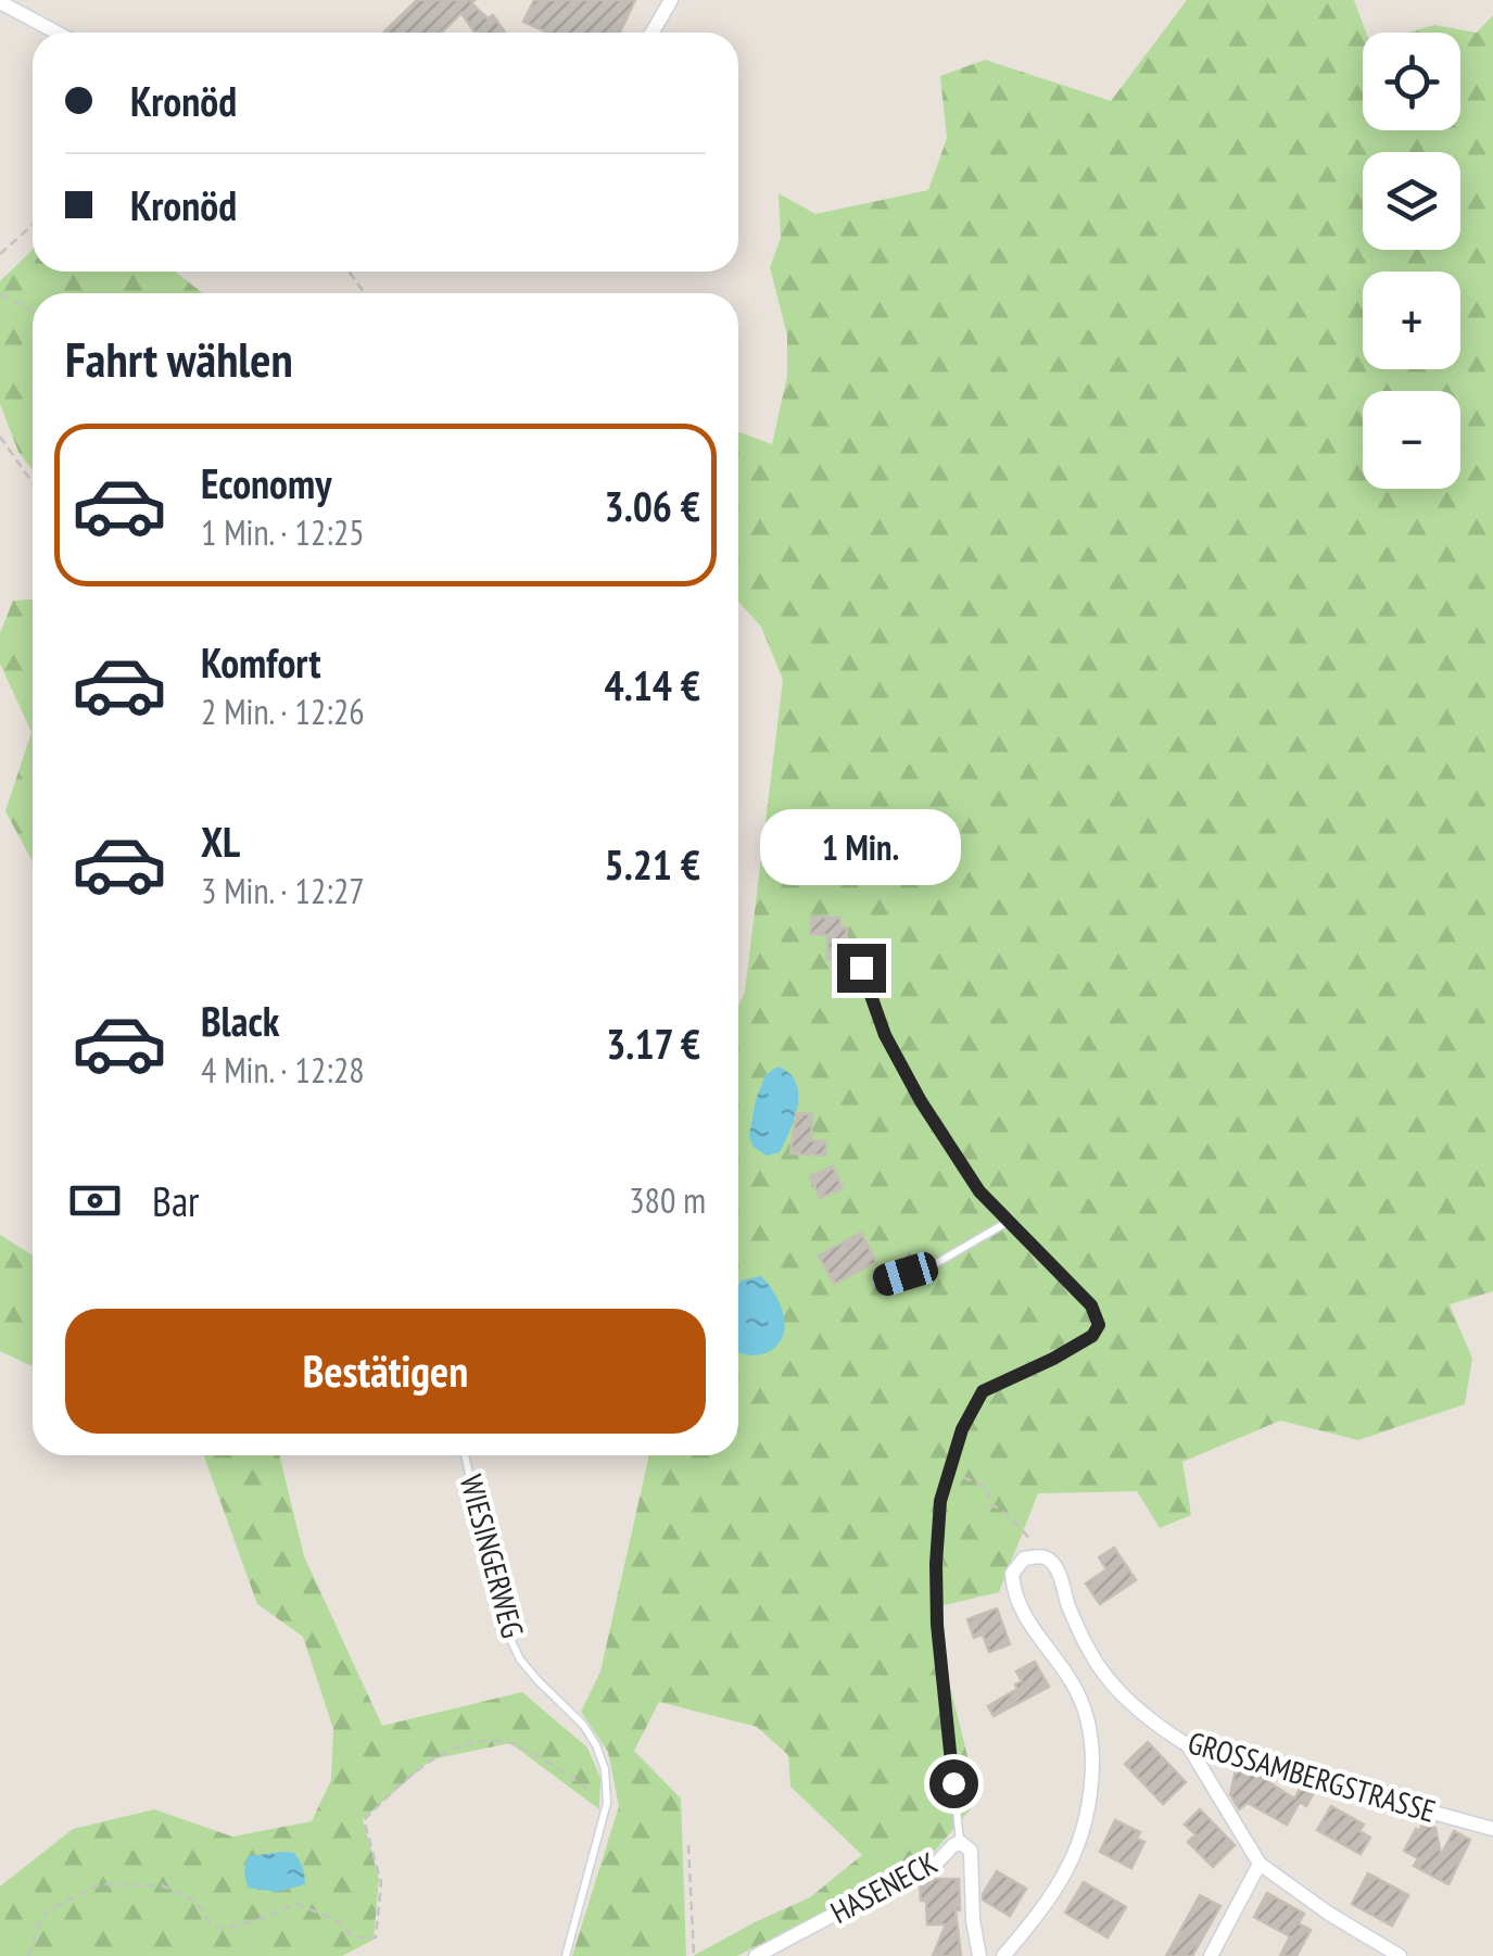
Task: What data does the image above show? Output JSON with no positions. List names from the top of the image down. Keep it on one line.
{"streets":{"street":["GROSSAMBERGSTRASSE","HASENECK"],"lane":["WIESINGERWEG"]},"page":{"map_buttons":["+","−"],"banner":["Kronöd","Kronöd"],"heading":"Fahrt wählen","list":[{"name":"Economy","note":"1 Min. · 12:25","value":"3.06 €"},{"name":"Komfort","note":"2 Min. · 12:26","value":"4.14 €"},{"name":"XL","note":"3 Min. · 12:27","value":"5.21 €"},{"name":"Black","note":"4 Min. · 12:28","value":"3.17 €"}],"bubble":"1 Min.","pay":["Bar","380 m"],"buttons":"Bestätigen"}}
